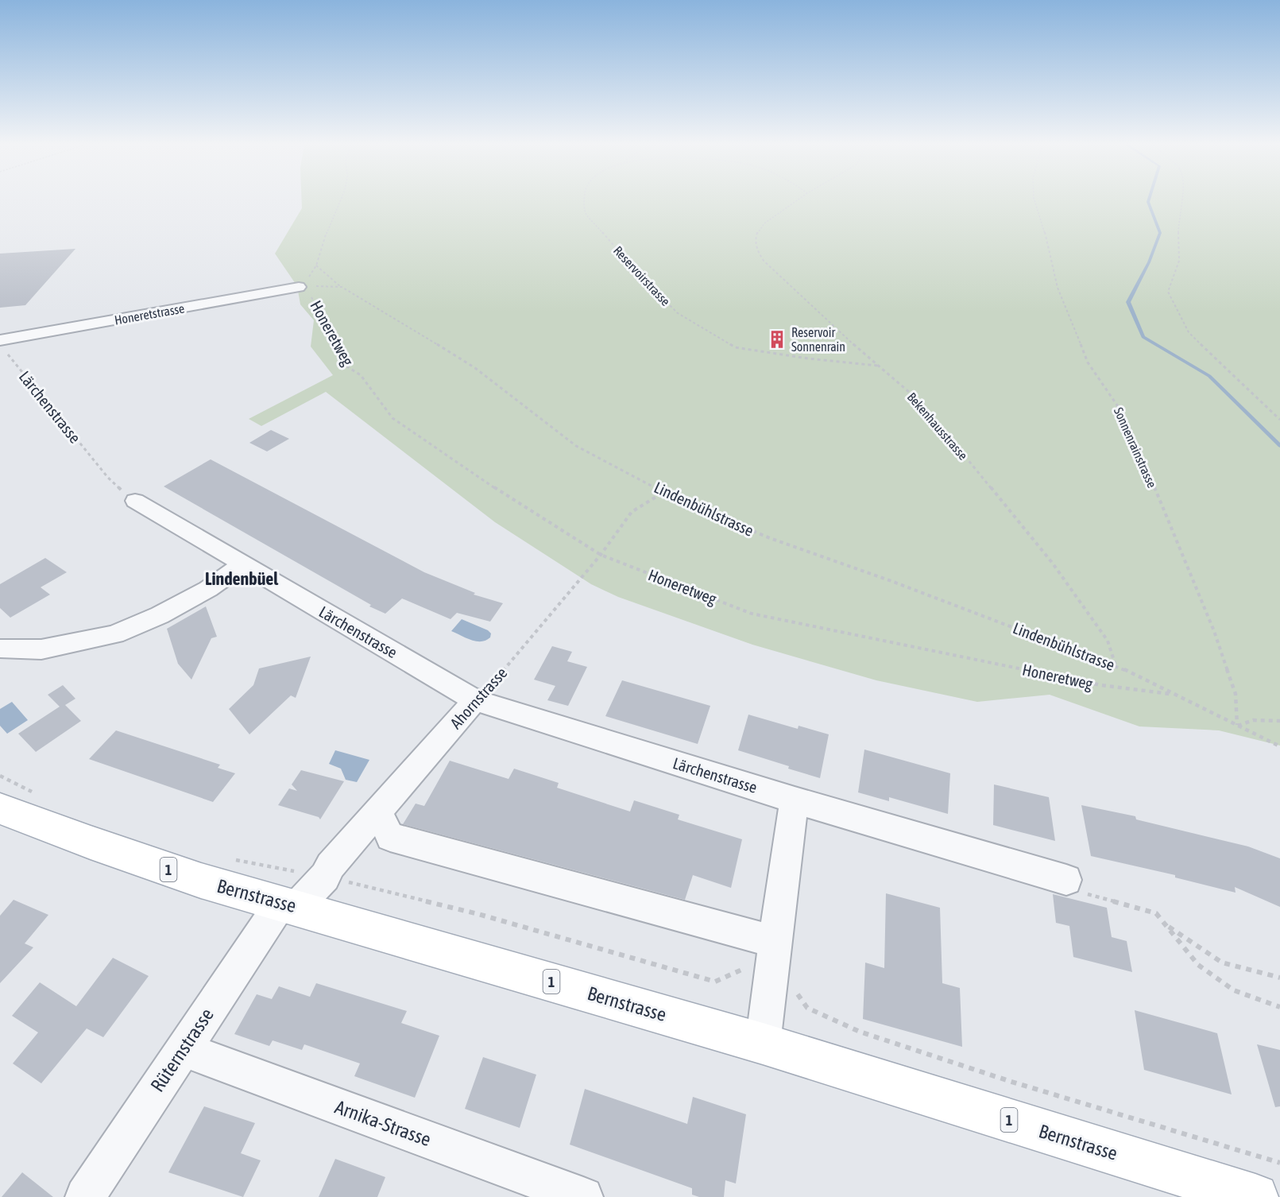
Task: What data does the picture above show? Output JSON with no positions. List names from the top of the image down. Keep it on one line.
{"streets":{"main road":["1","Bernstrasse"],"street":["Honeretstrasse","Lärchenstrasse","Ahornstrasse","Rüternstrasse","Arnika-Strasse"],"path":["Reservoirstrasse","Honeretweg","Bekenhausstrasse","Sonnenrainstrasse","Lindenbühlstrasse"]},"crossings":[["Reservoirstrasse","Bekenhausstrasse"],["Honeretstrasse","Honeretweg"],["Honeretstrasse","Lärchenstrasse"],["Honeretstrasse","Lindenbühlstrasse"],["Honeretweg","Lindenbühlstrasse"],["Honeretweg","Ahornstrasse"],["Lärchenstrasse","Ahornstrasse"],["Bekenhausstrasse","Lindenbühlstrasse"],["Sonnenrainstrasse","Lindenbühlstrasse"],["Lindenbühlstrasse","Ahornstrasse"],["Ahornstrasse","Bernstrasse"],["Ahornstrasse","Rüternstrasse"],["Bernstrasse","Rüternstrasse"],["Rüternstrasse","Arnika-Strasse"]],"districts":["Lindenbüel"],"places":{"building":["Reservoir Sonnenrain"]}}
